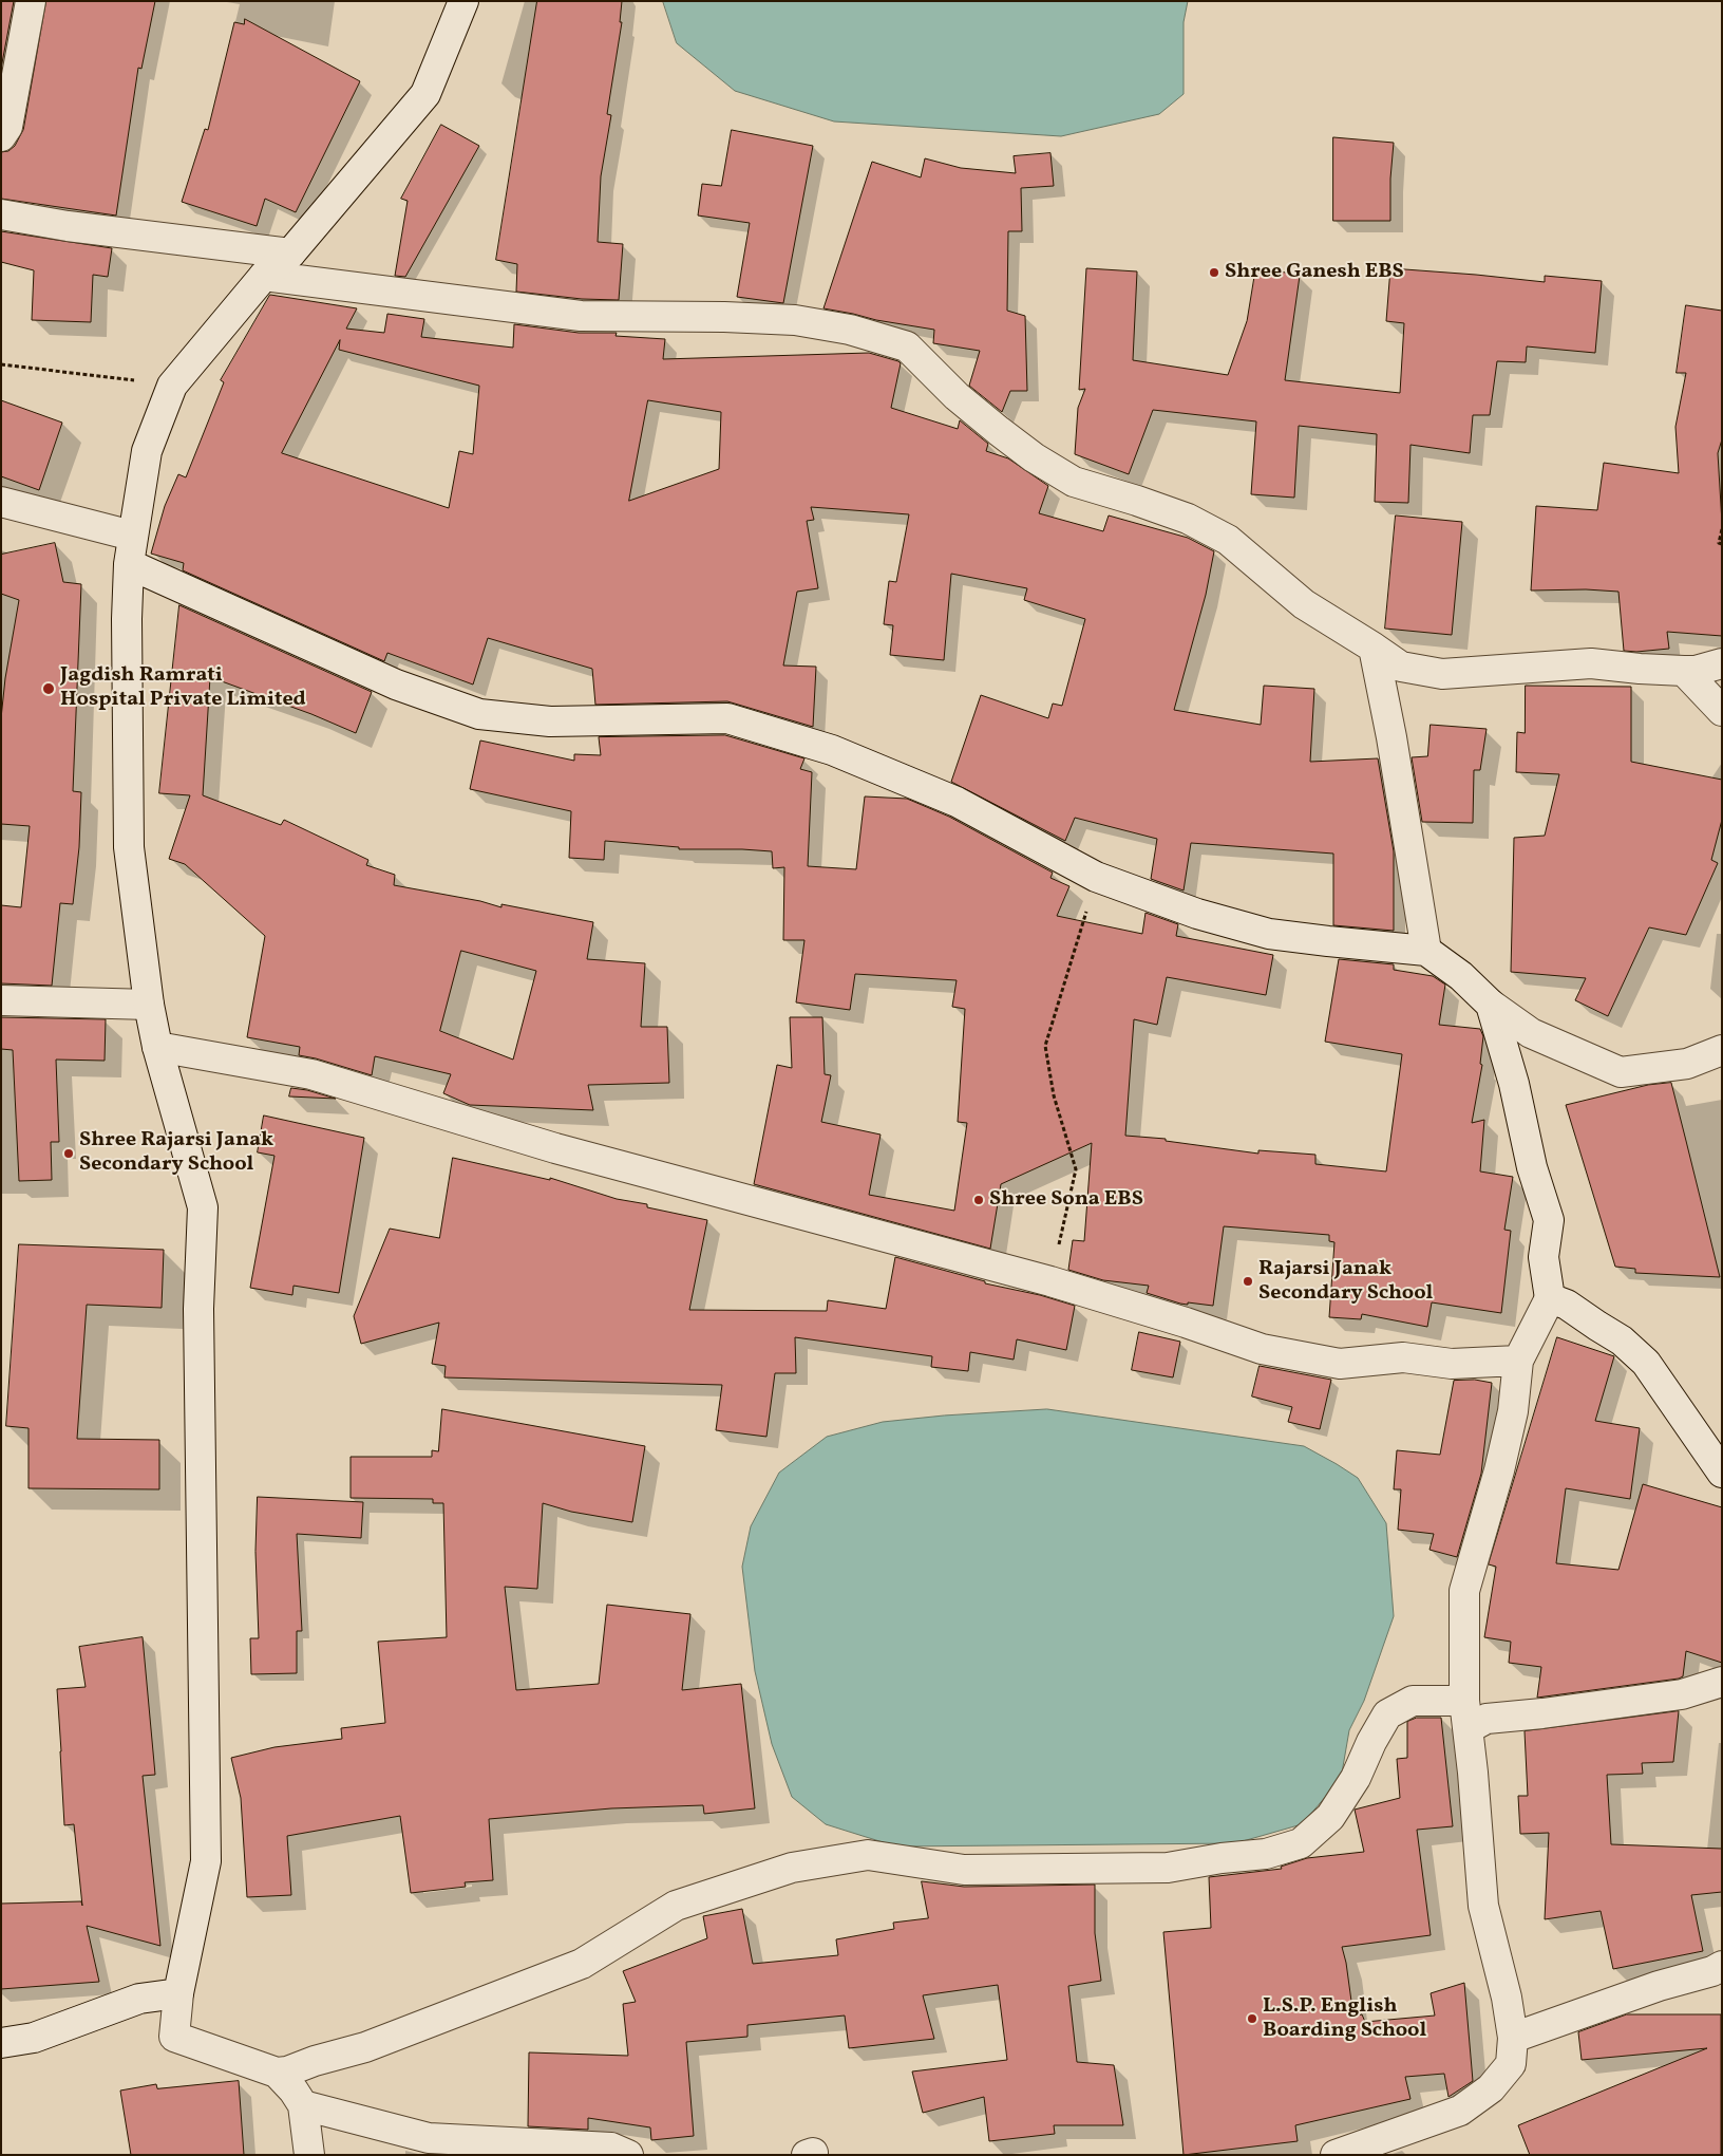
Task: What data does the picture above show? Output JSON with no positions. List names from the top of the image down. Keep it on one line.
{"places":["Shree Ganesh EBS","Jagdish Ramrati Hospital Private Limited","Shree Rajarsi Janak Secondary School","Shree Sona EBS","Rajarsi Janak Secondary School","L.S.P. English Boarding School"]}
